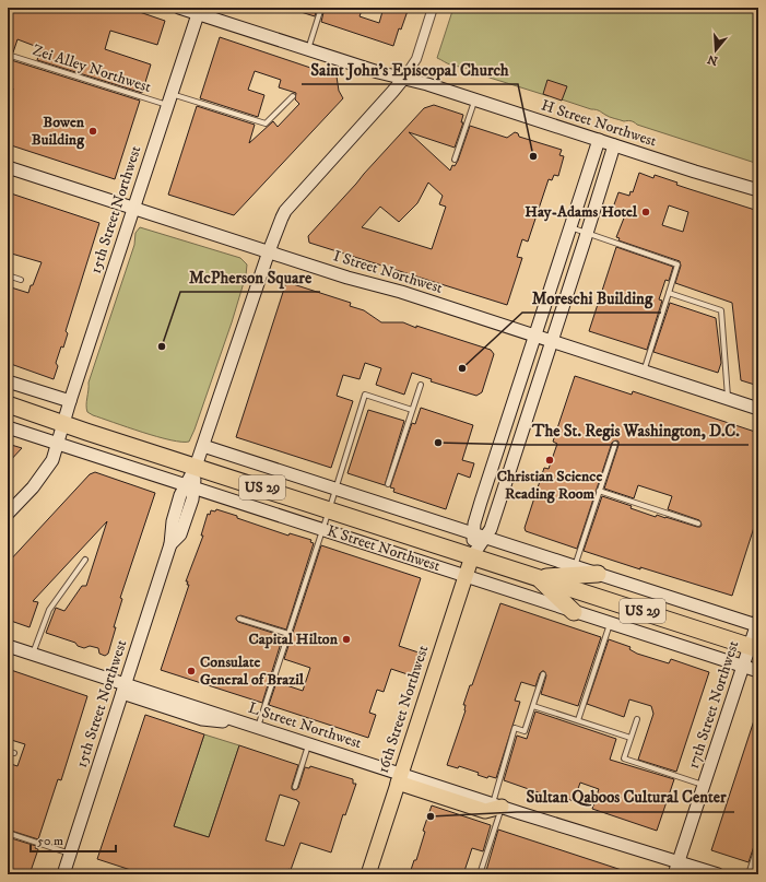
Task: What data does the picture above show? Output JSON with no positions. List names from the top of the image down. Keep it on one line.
{"streets":{"highway":["US 29","K Street Northwest"],"main road":["H Street Northwest","15th Street Northwest","I Street Northwest","17th Street Northwest","16th Street Northwest","L Street Northwest"],"lane":["Zei Alley Northwest"]},"crossings":[["Zei Alley Northwest","15th Street Northwest"],["H Street Northwest","15th Street Northwest"],["H Street Northwest","16th Street Northwest"],["15th Street Northwest","I Street Northwest"],["15th Street Northwest","K Street Northwest"],["15th Street Northwest","L Street Northwest"],["I Street Northwest","16th Street Northwest"],["K Street Northwest","17th Street Northwest"],["K Street Northwest","16th Street Northwest"],["16th Street Northwest","L Street Northwest"]],"places":["Bowen Building","Saint John's Episcopal Church","Hay-Adams Hotel","McPherson Square","Moreschi Building","The St. Regis Washington, D.C.","Christian Science Reading Room","Capital Hilton","Consulate General of Brazil","Sultan Qaboos Cultural Center"],"scale_bar":"50 m","north":"bottom"}
